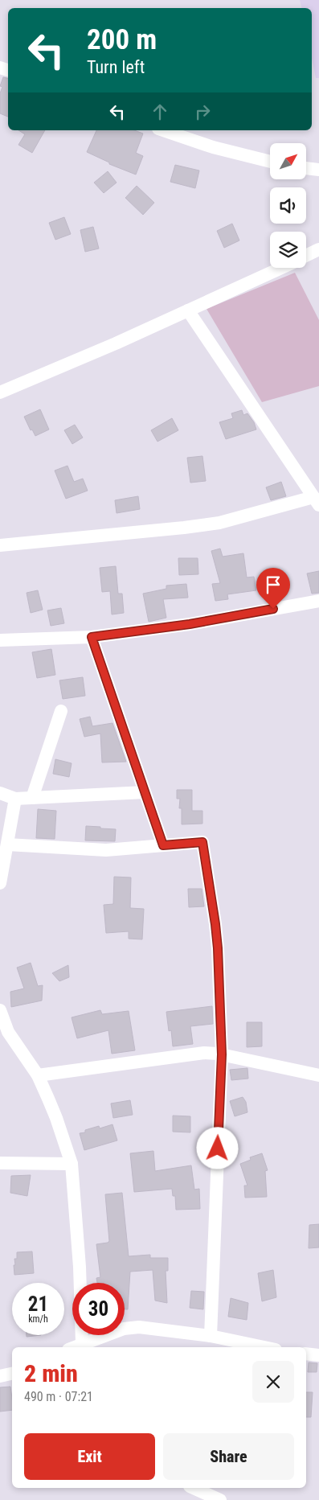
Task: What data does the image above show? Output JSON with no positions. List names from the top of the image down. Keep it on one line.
{"north":"top right","page":{"turn":["200 m","Turn left"],"speed":"21 km/h","limit":"30","heading":["2 min","490 m · 07:21"],"buttons":["Exit","Share"]}}
